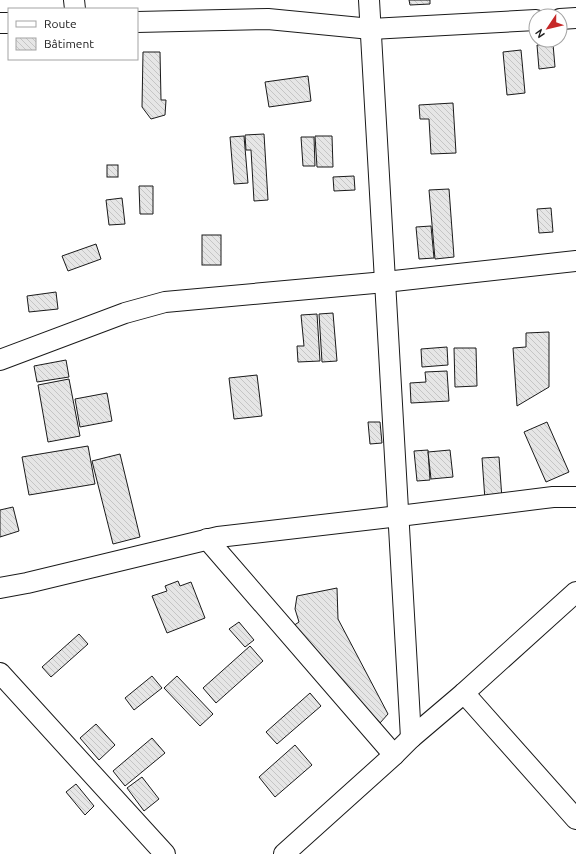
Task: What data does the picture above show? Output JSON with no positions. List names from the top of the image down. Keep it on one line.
{"legend":["Route","Bâtiment"],"north":"bottom left"}
